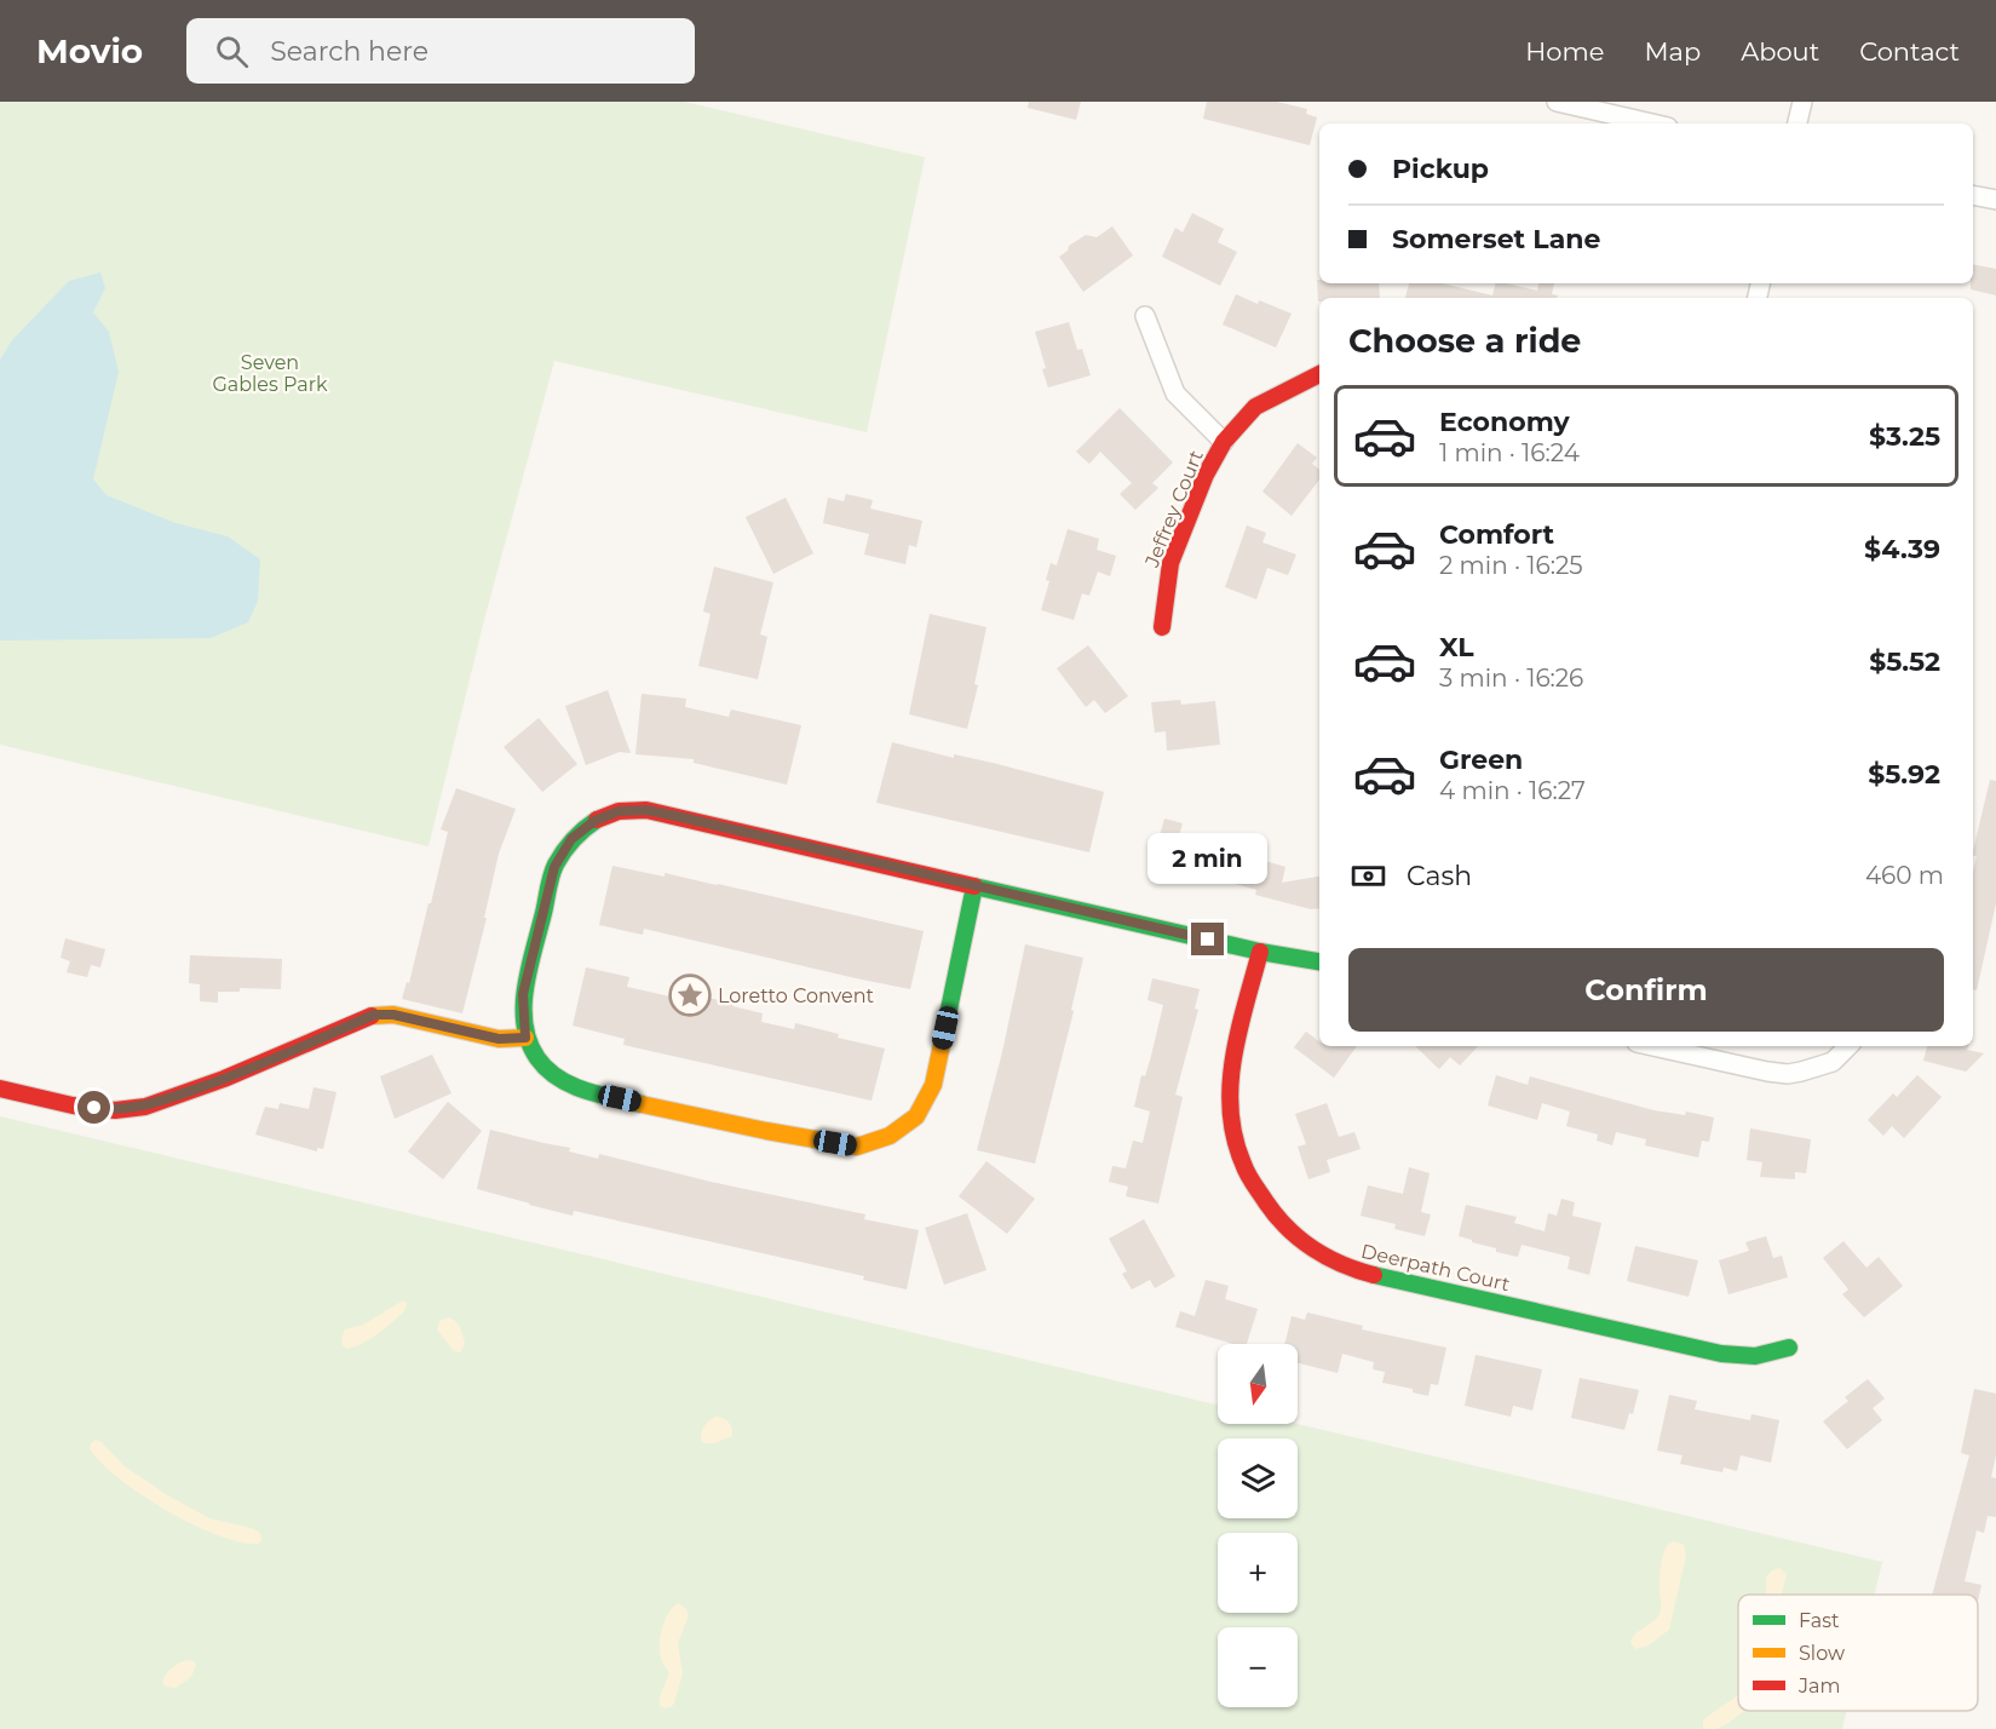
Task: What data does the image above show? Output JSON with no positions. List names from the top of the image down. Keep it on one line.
{"streets":{"street":["Jeffrey Court","Deerpath Court"]},"parks":["Seven Gables Park"],"places":{"place":["Loretto Convent"]},"legend":["Fast","Slow","Jam"],"north":"bottom","page":{"header":"Movio","search":"Search here","nav":["Home","Map","About","Contact"],"banner":["Pickup","Somerset Lane"],"heading":"Choose a ride","list":[{"name":"Economy","note":"1 min · 16:24","value":"$3.25"},{"name":"Comfort","note":"2 min · 16:25","value":"$4.39"},{"name":"XL","note":"3 min · 16:26","value":"$5.52"},{"name":"Green","note":"4 min · 16:27","value":"$5.92"}],"bubble":"2 min","pay":["Cash","460 m"],"buttons":"Confirm","map_buttons":["+","−"]}}
